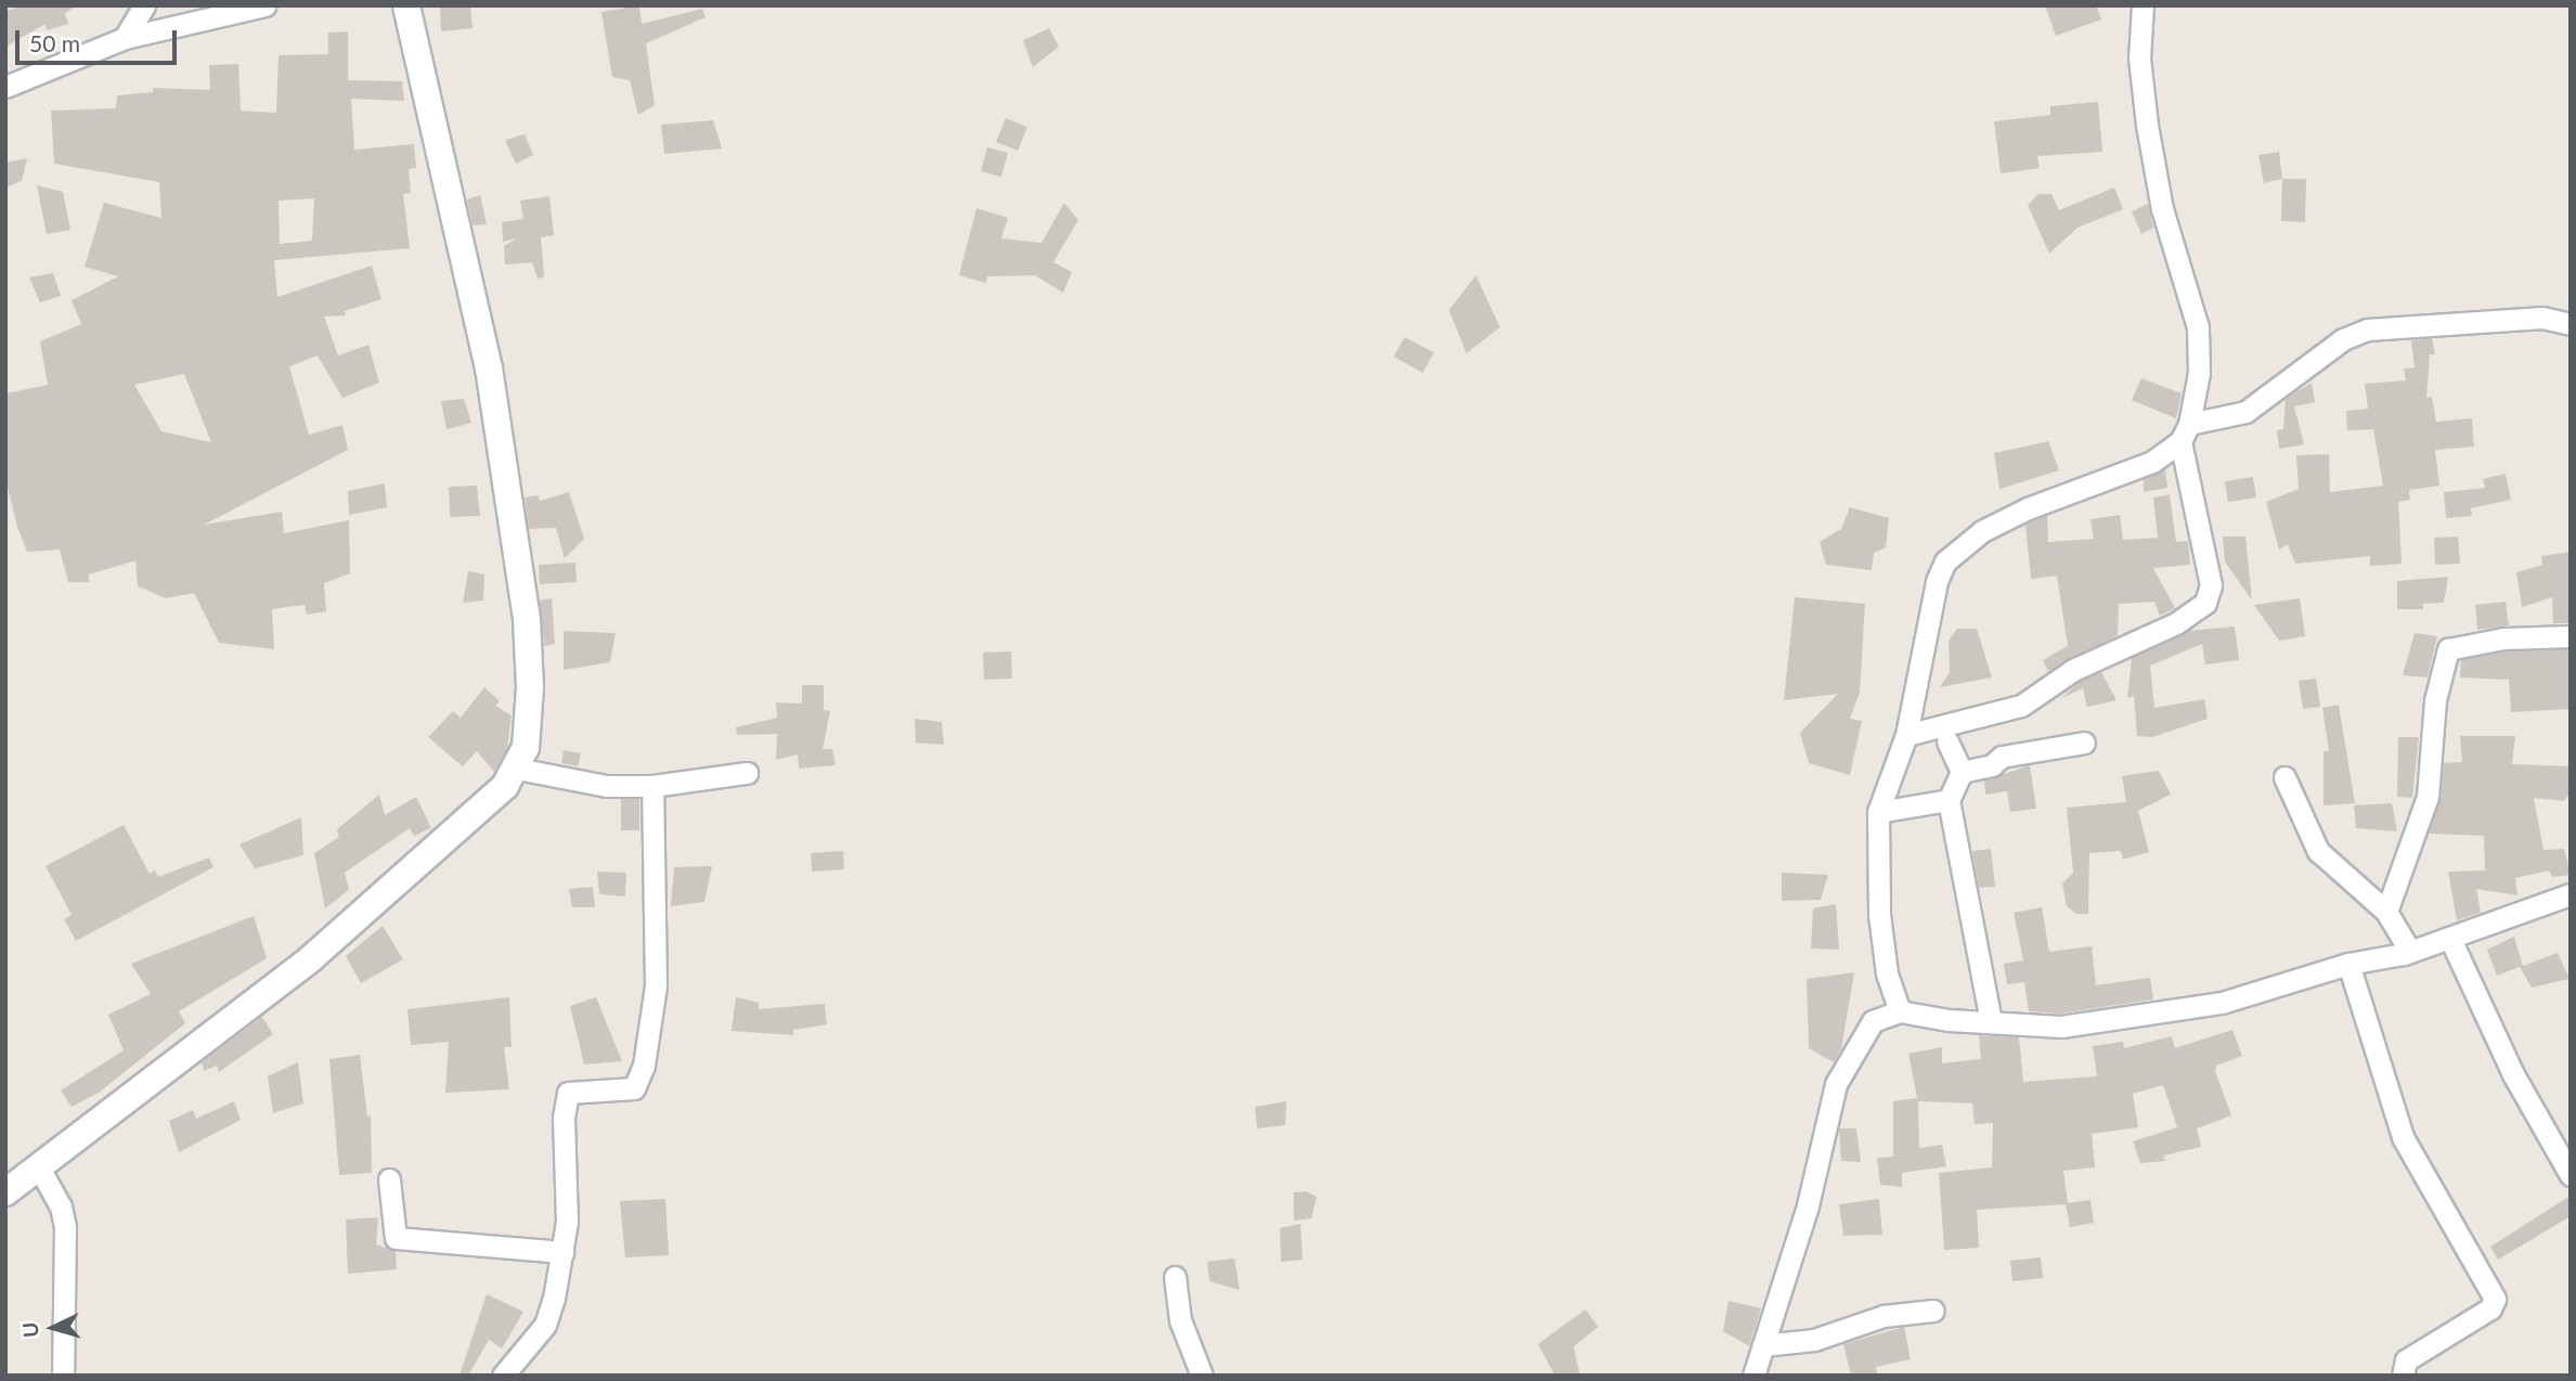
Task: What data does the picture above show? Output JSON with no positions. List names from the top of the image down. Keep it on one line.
{"scale_bar":"50 m","north":"left"}
